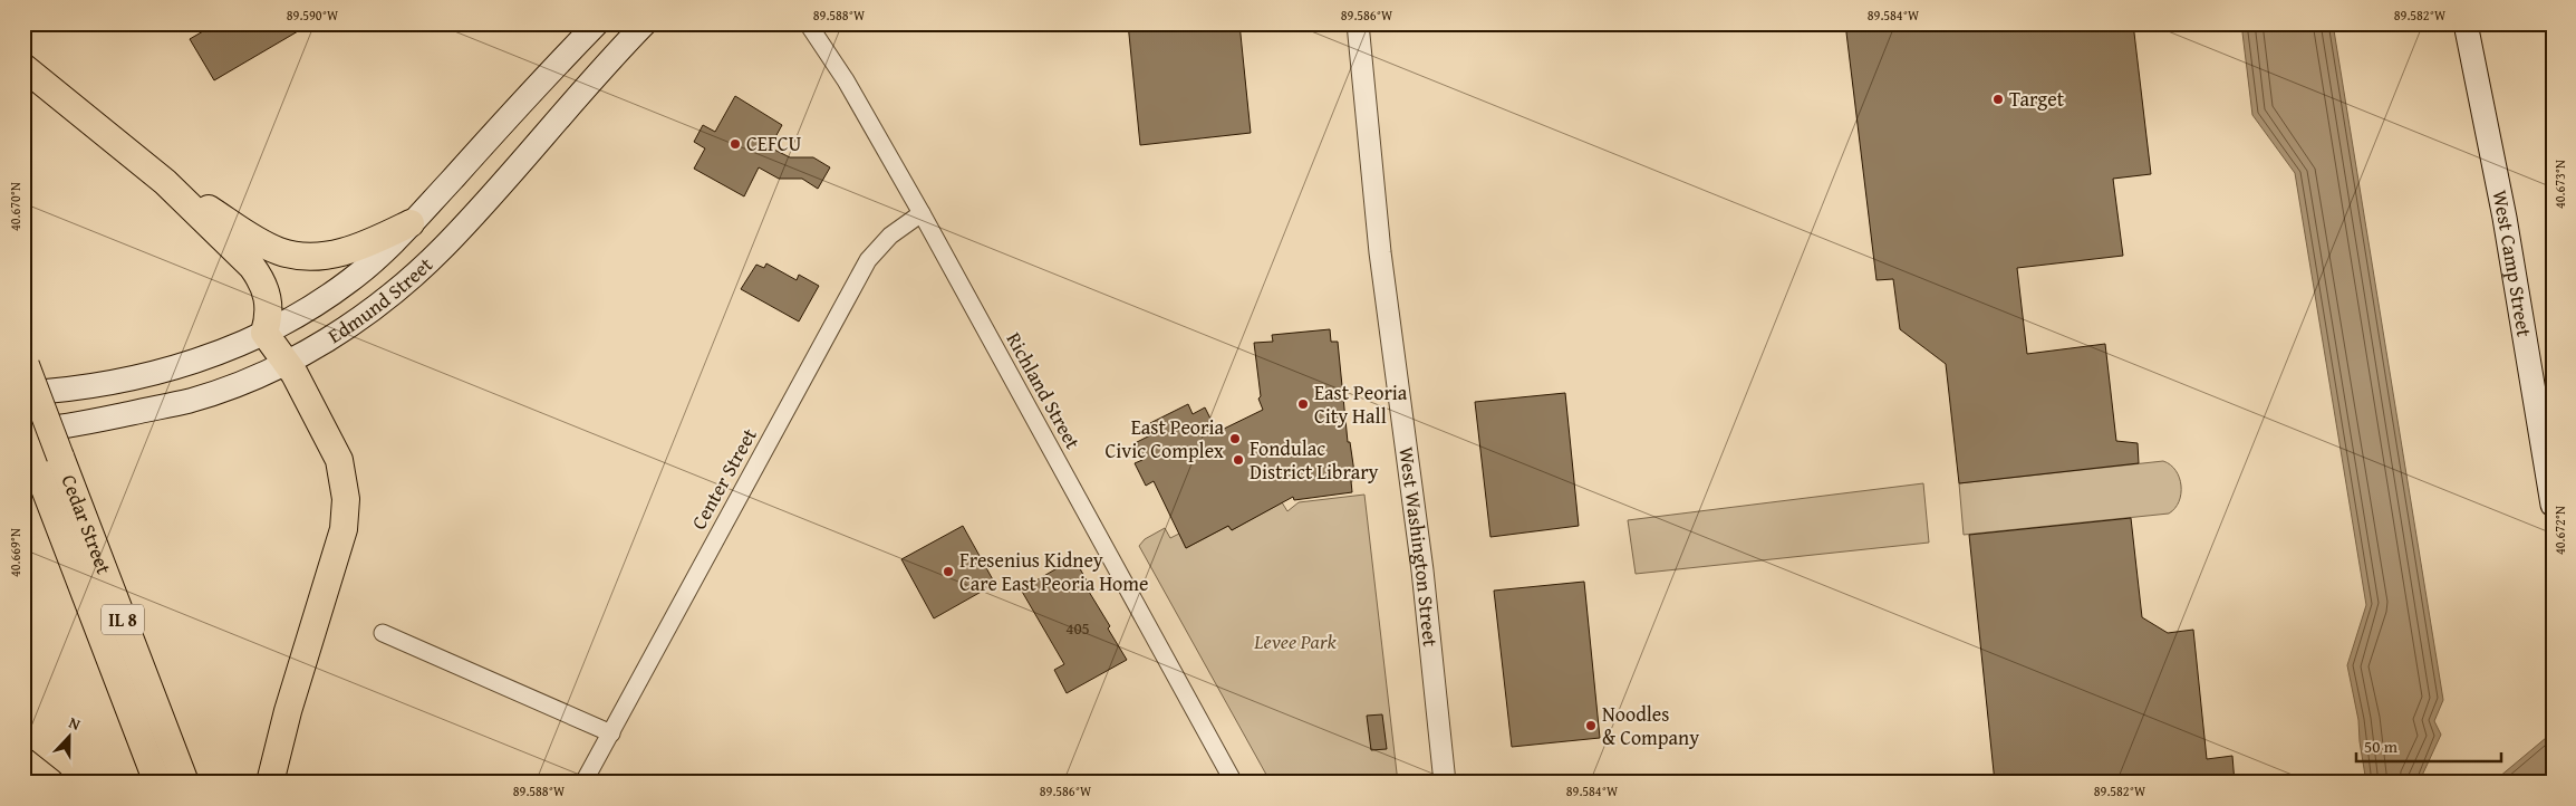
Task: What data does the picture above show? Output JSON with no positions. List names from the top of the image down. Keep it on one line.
{"streets":{"main road":["West Camp Street","Edmund Street","Cedar Street","IL 8"],"street":["Richland Street","Center Street","West Washington Street"]},"crossings":[["Edmund Street","Cedar Street"],["Richland Street","Center Street"]],"parks":["Levee Park"],"places":["Target","CEFCU","East Peoria City Hall","East Peoria Civic Complex","Fondulac District Library","Fresenius Kidney Care East Peoria Home","Noodles & Company"],"house_numbers":["405"],"scale_bar":"50 m","north":"top","coordinates":["89.590°W","89.588°W","89.586°W","89.584°W","89.582°W","40.673°N","40.670°N","40.672°N","40.669°N"]}
